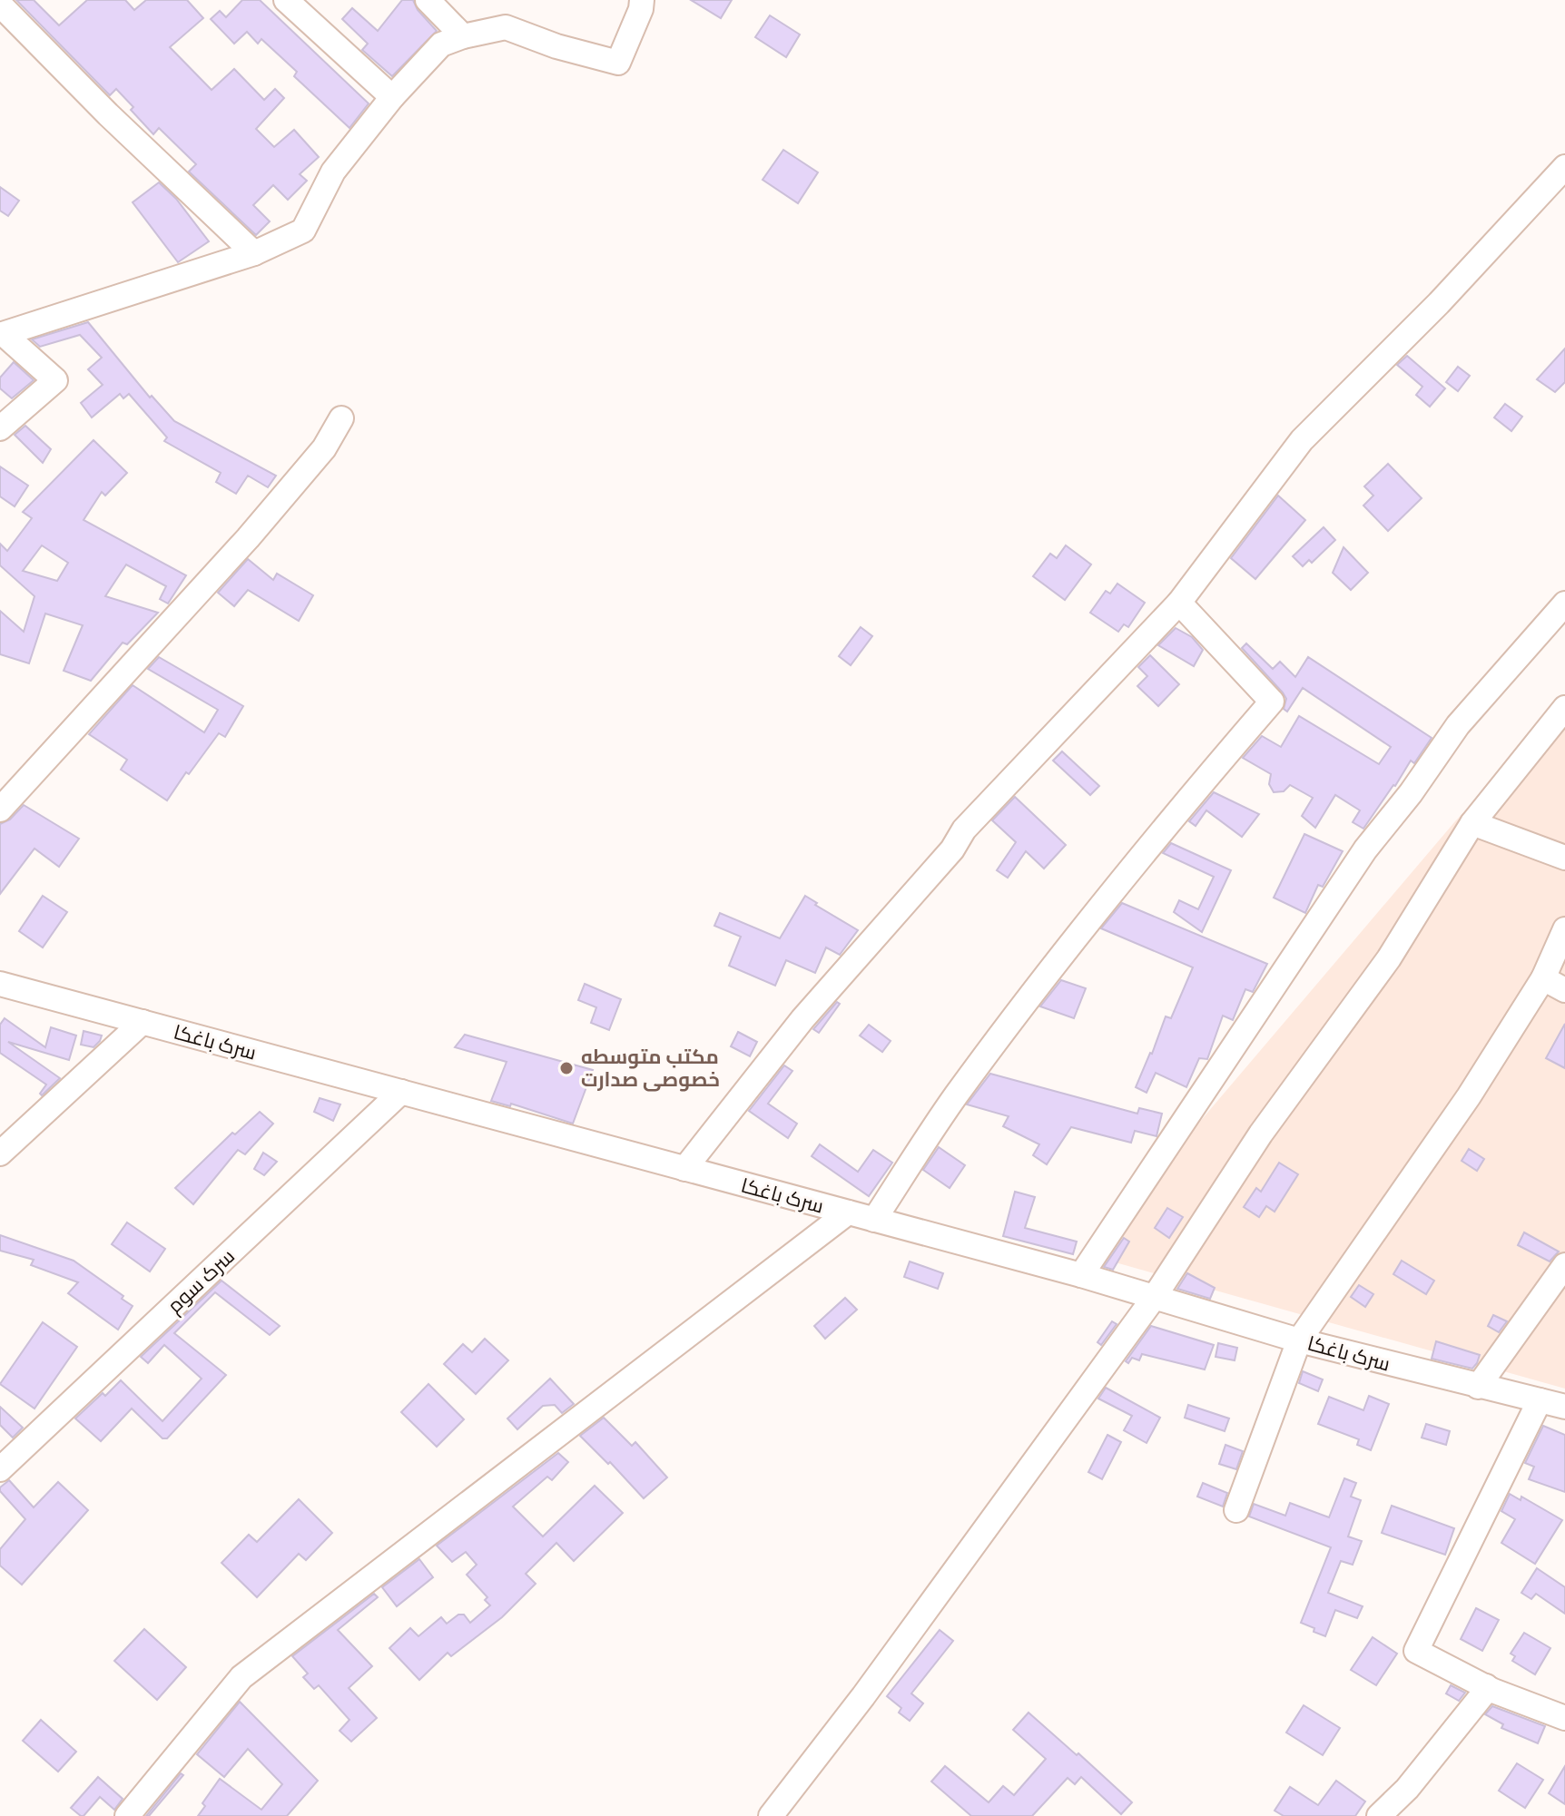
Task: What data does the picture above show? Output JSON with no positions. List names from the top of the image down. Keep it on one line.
{"streets":{"street":["سرک باغکا","سرک سوم"]},"crossings":[["سرک باغکا","سرک سوم"]],"places":["مکتب متوسطه خصوصی صدارت"]}
